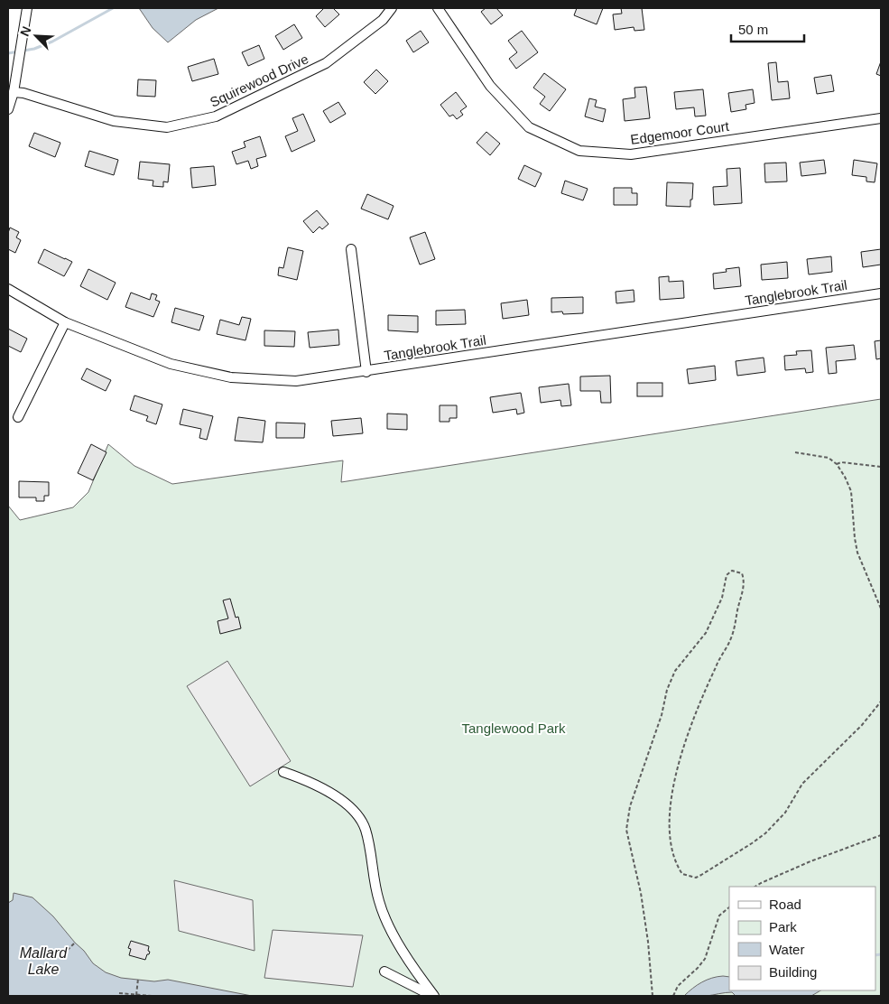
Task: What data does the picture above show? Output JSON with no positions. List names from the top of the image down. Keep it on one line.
{"streets":{"street":["Squirewood Drive","Edgemoor Court","Tanglebrook Trail"]},"water":["Mallard Lake"],"parks":["Tanglewood Park"],"legend":["Road","Park","Water","Building"],"scale_bar":"50 m","north":"top left"}
